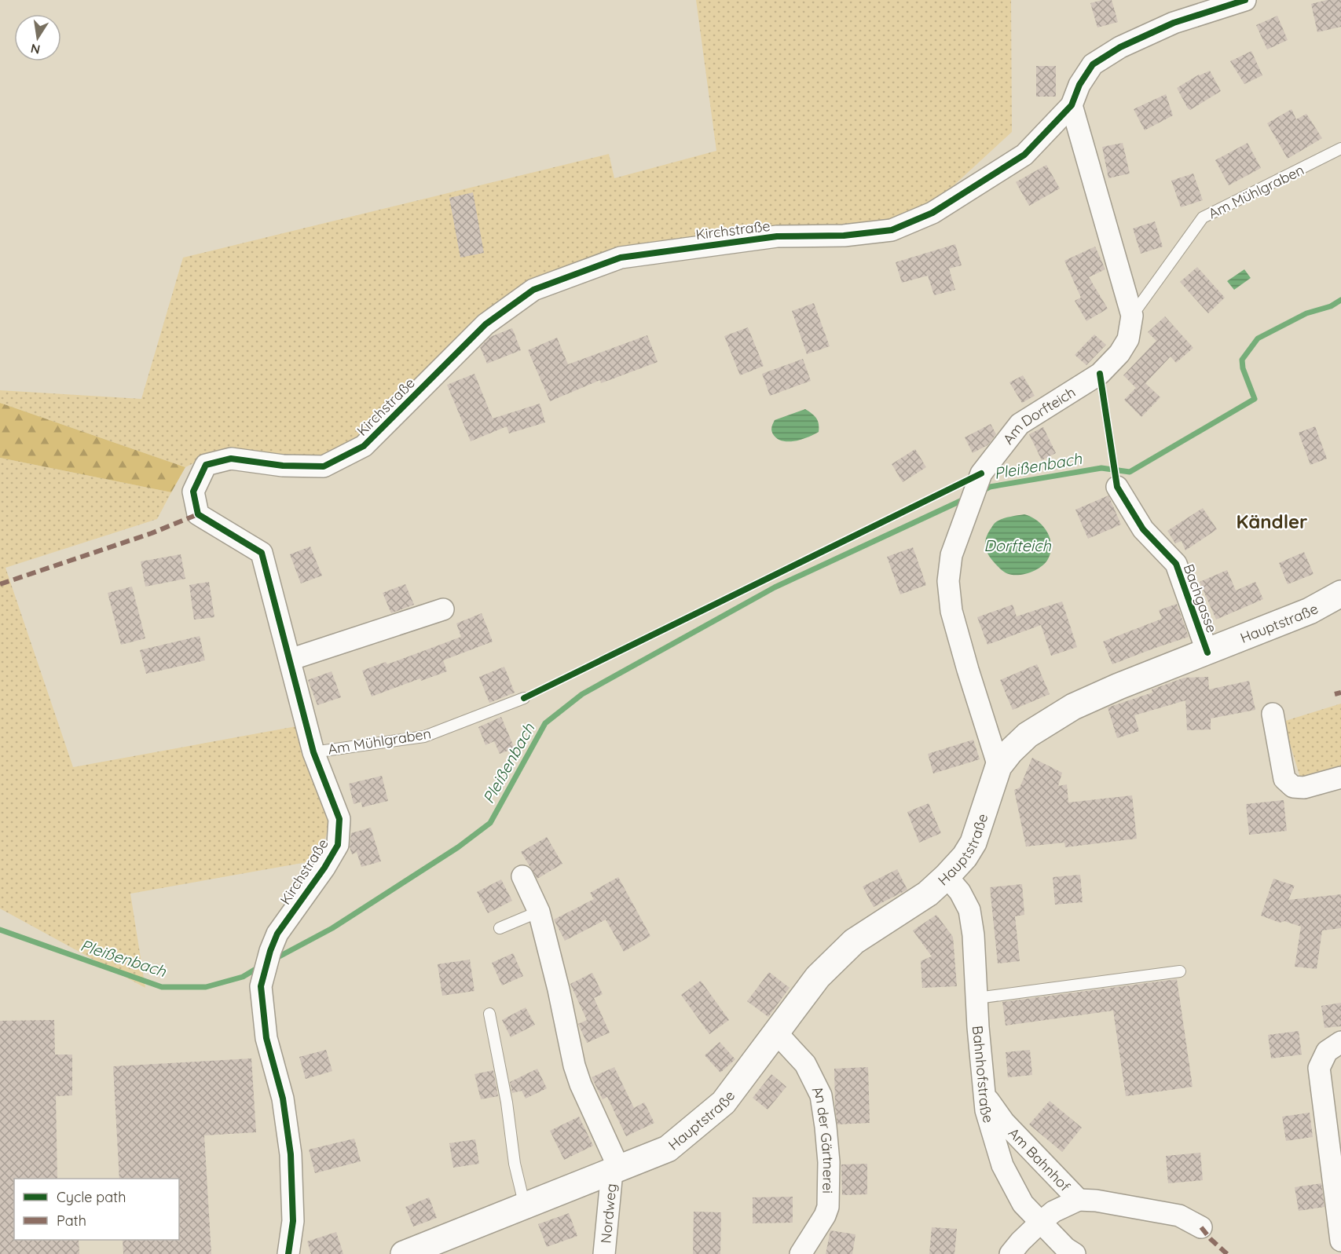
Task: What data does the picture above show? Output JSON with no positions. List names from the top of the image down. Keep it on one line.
{"streets":{"street":["Kirchstraße","Am Dorfteich","Bachgasse","Hauptstraße","Bahnhofstraße","An der Gärtnerei","Am Bahnhof","Nordweg"],"lane":["Am Mühlgraben"]},"crossings":[["Am Mühlgraben","Kirchstraße"],["Am Mühlgraben","Am Dorfteich"],["Kirchstraße","Am Dorfteich"],["Am Dorfteich","Hauptstraße"],["Bachgasse","Hauptstraße"],["Hauptstraße","Bahnhofstraße"],["Hauptstraße","An der Gärtnerei"],["Hauptstraße","Nordweg"],["Bahnhofstraße","Am Bahnhof"]],"districts":["Kändler"],"water":["Pleißenbach","Dorfteich"],"legend":["Cycle path","Path"],"north":"bottom"}
